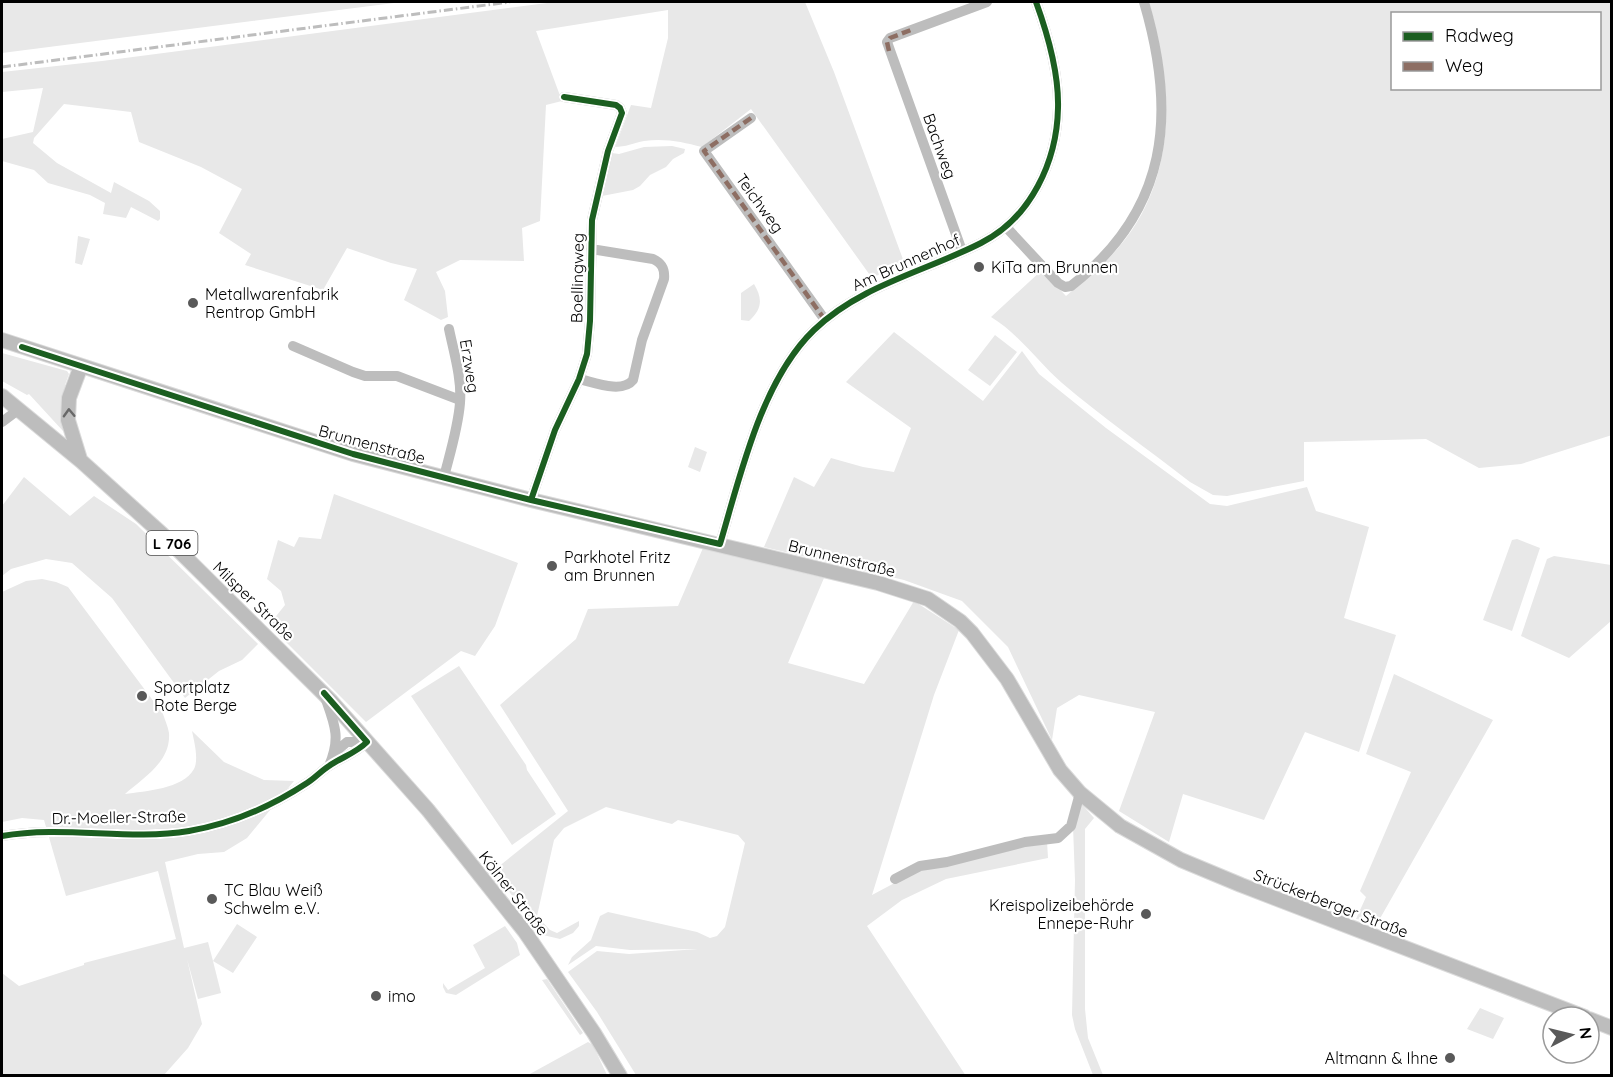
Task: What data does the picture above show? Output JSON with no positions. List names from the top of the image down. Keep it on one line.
{"streets":{"main road":["Brunnenstraße","L 706","Milsper Straße","Kölner Straße","Strückerberger Straße"],"street":["Bachweg","Teichweg","Am Brunnenhof","Boellingweg","Erzweg","Dr.-Moeller-Straße"]},"crossings":[["Bachweg","Am Brunnenhof"],["Teichweg","Am Brunnenhof"],["Am Brunnenhof","Brunnenstraße"],["Boellingweg","Brunnenstraße"],["Erzweg","Brunnenstraße"],["Brunnenstraße","L 706"],["Brunnenstraße","Strückerberger Straße"],["L 706","Milsper Straße"],["Milsper Straße","Dr.-Moeller-Straße"],["Milsper Straße","Kölner Straße"],["Dr.-Moeller-Straße","Kölner Straße"]],"places":["KiTa am Brunnen","Metallwarenfabrik Rentrop GmbH","Parkhotel Fritz am Brunnen","Sportplatz Rote Berge","TC Blau Weiß Schwelm e.V.","Kreispolizeibehörde Ennepe-Ruhr","imo","Altmann & Ihne"],"legend":["Radweg","Weg"],"north":"right"}
